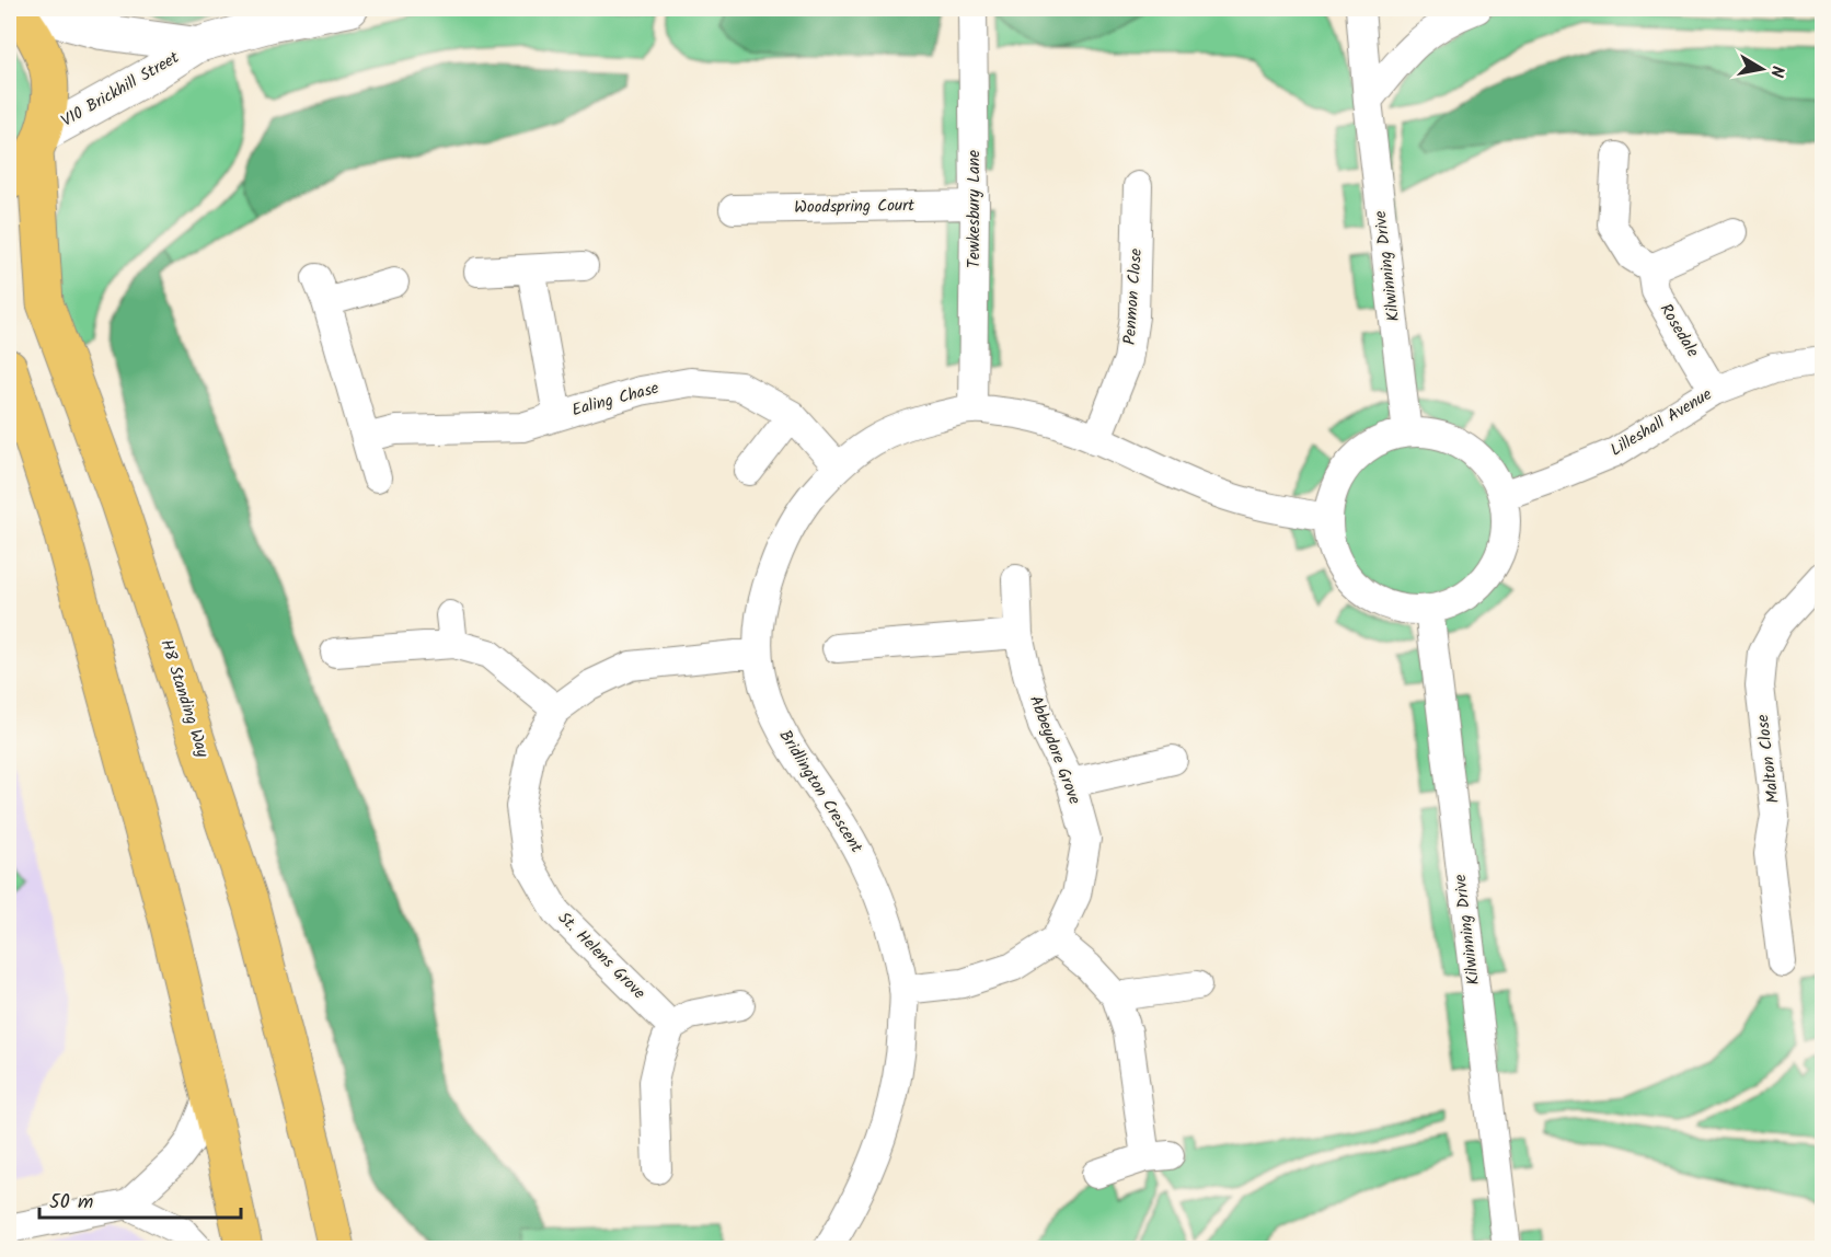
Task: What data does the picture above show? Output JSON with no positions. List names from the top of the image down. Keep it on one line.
{"streets":{"highway":["H8 Standing Way"],"street":["V10 Brickhill Street","Woodspring Court","Tewkesbury Lane","Kilwinning Drive","Penmon Close","Rosedale","Ealing Chase","Lilleshall Avenue","Abbeydore Grove","Malton Close","Bridlington Crescent","St. Helens Grove"]},"crossings":[["V10 Brickhill Street","H8 Standing Way"],["Woodspring Court","Tewkesbury Lane"],["Tewkesbury Lane","Bridlington Crescent"],["Kilwinning Drive","Lilleshall Avenue"],["Kilwinning Drive","Bridlington Crescent"],["Penmon Close","Bridlington Crescent"],["Rosedale","Lilleshall Avenue"],["Ealing Chase","Bridlington Crescent"],["Lilleshall Avenue","Bridlington Crescent"],["Bridlington Crescent","St. Helens Grove"]],"scale_bar":"50 m","north":"right"}
